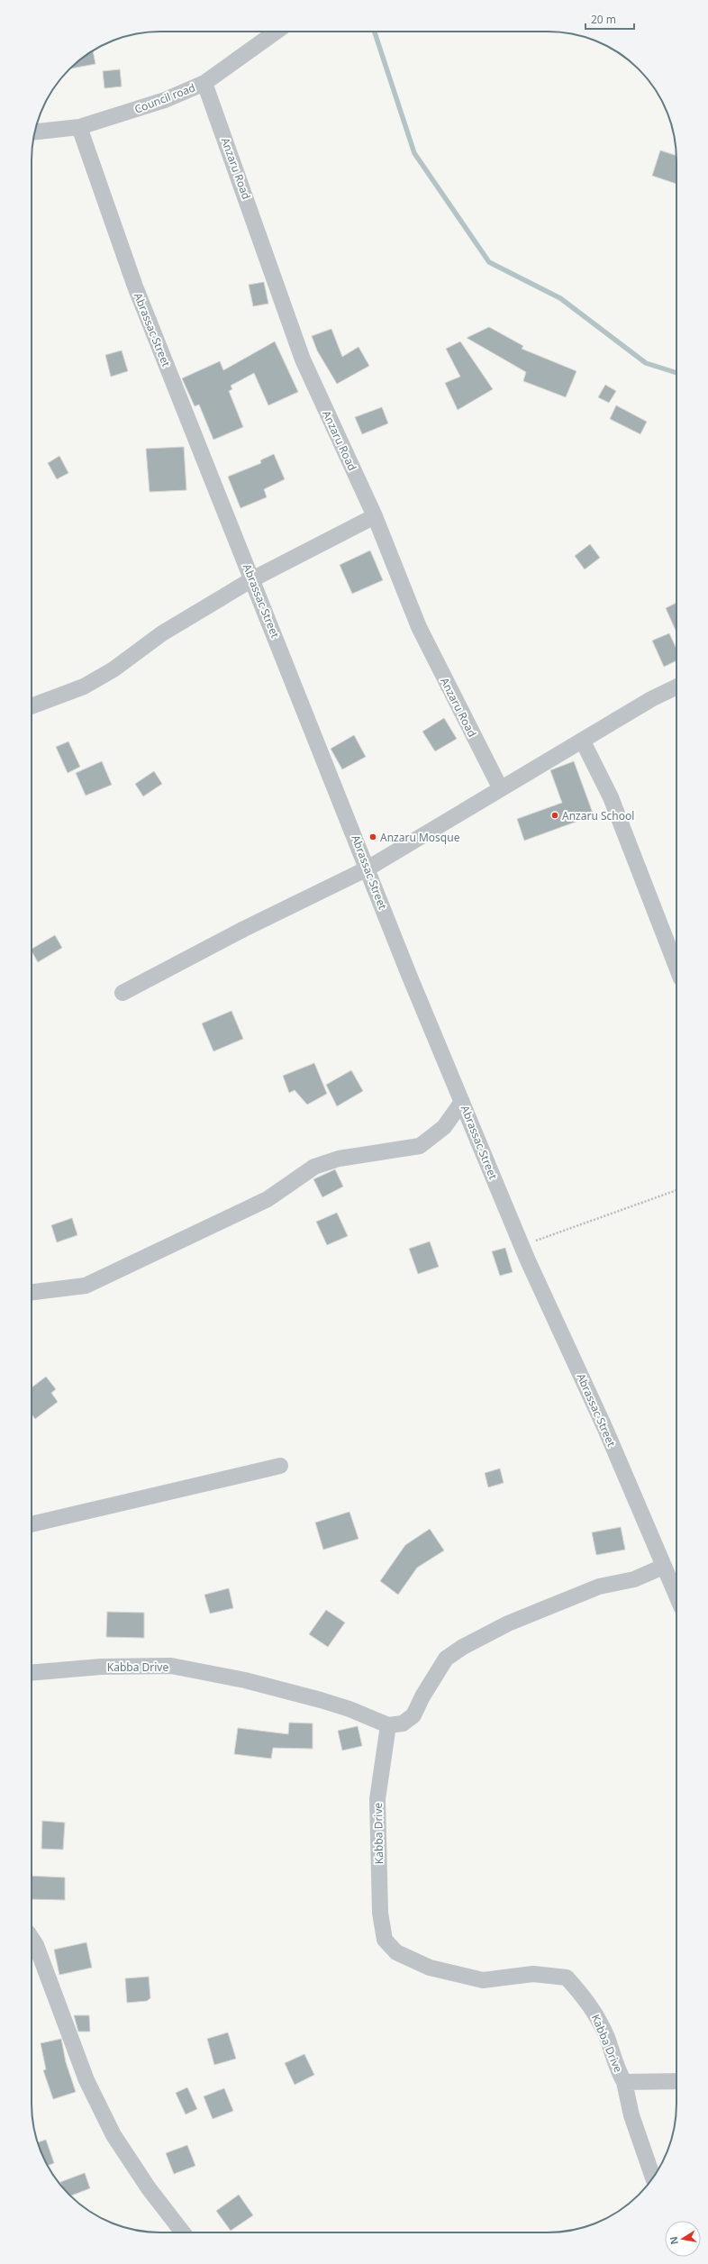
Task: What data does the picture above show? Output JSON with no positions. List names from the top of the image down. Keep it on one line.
{"streets":{"street":["Council road","Anzaru Road","Abrassac Street","Kabba Drive"]},"crossings":[["Council road","Anzaru Road"],["Council road","Abrassac Street"]],"places":["Anzaru School","Anzaru Mosque"],"scale_bar":"20 m","north":"left"}
